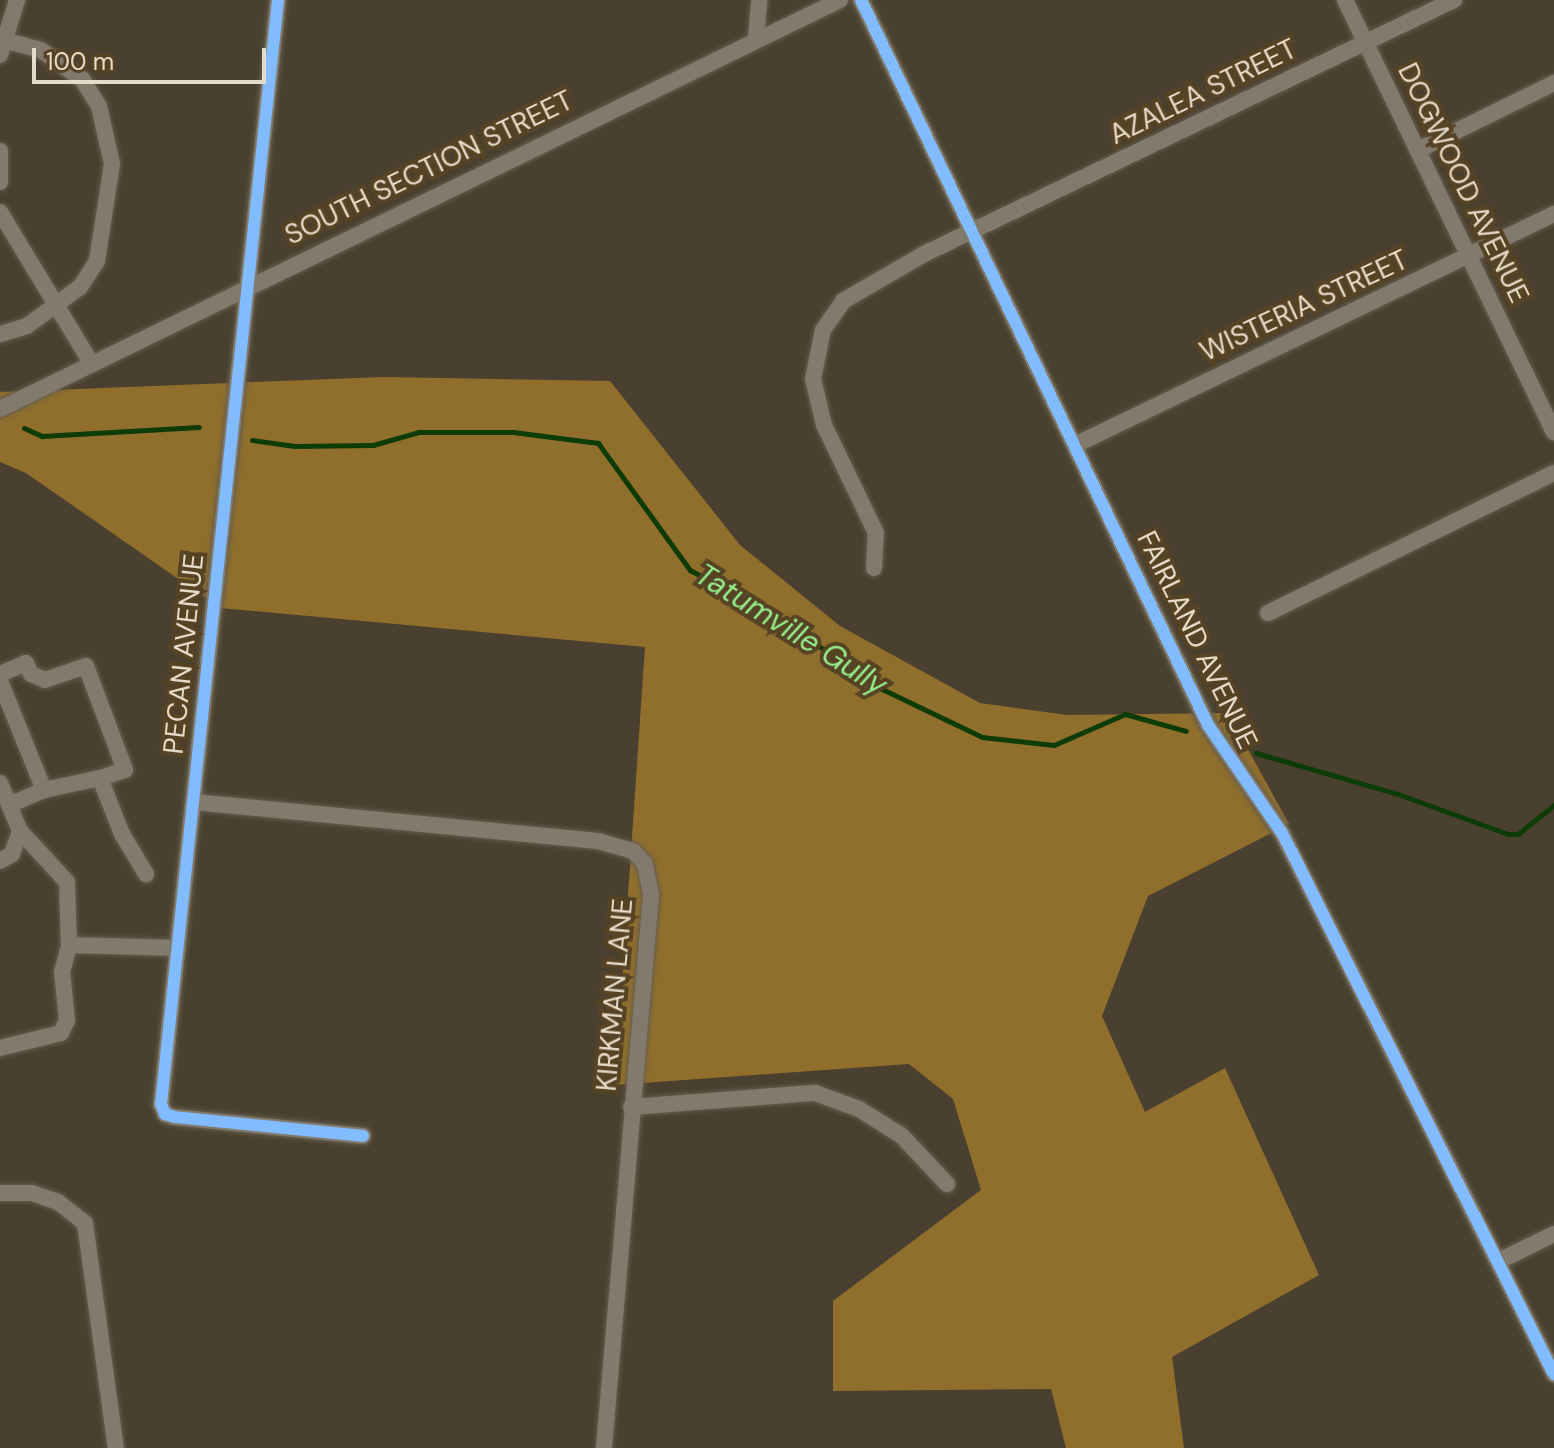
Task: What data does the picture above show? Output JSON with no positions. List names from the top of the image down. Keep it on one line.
{"streets":{"street":["AZALEA STREET","SOUTH SECTION STREET","DOGWOOD AVENUE","WISTERIA STREET","FAIRLAND AVENUE","PECAN AVENUE","KIRKMAN LANE"]},"crossings":[["AZALEA STREET","DOGWOOD AVENUE"],["AZALEA STREET","FAIRLAND AVENUE"],["SOUTH SECTION STREET","PECAN AVENUE"],["DOGWOOD AVENUE","WISTERIA STREET"],["WISTERIA STREET","FAIRLAND AVENUE"],["PECAN AVENUE","KIRKMAN LANE"]],"water":["Tatumville Gully"],"scale_bar":"100 m"}
